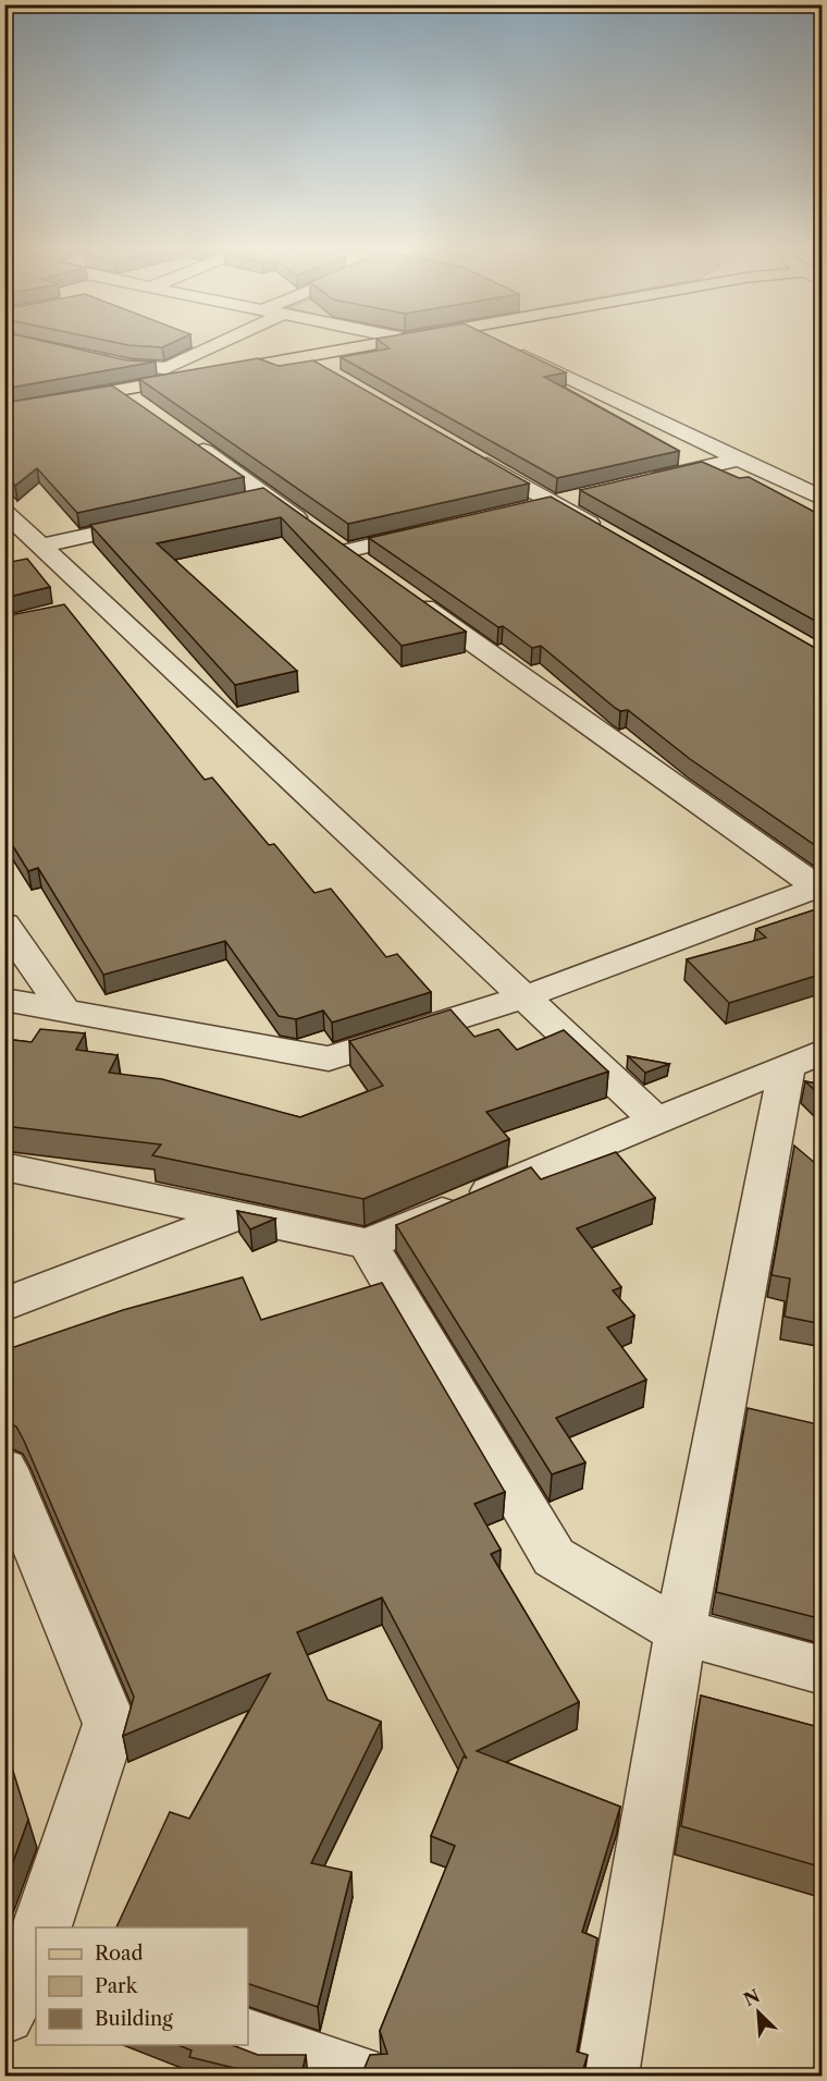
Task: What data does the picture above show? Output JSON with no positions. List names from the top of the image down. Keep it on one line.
{"legend":["Road","Park","Building"],"north":"top left"}
